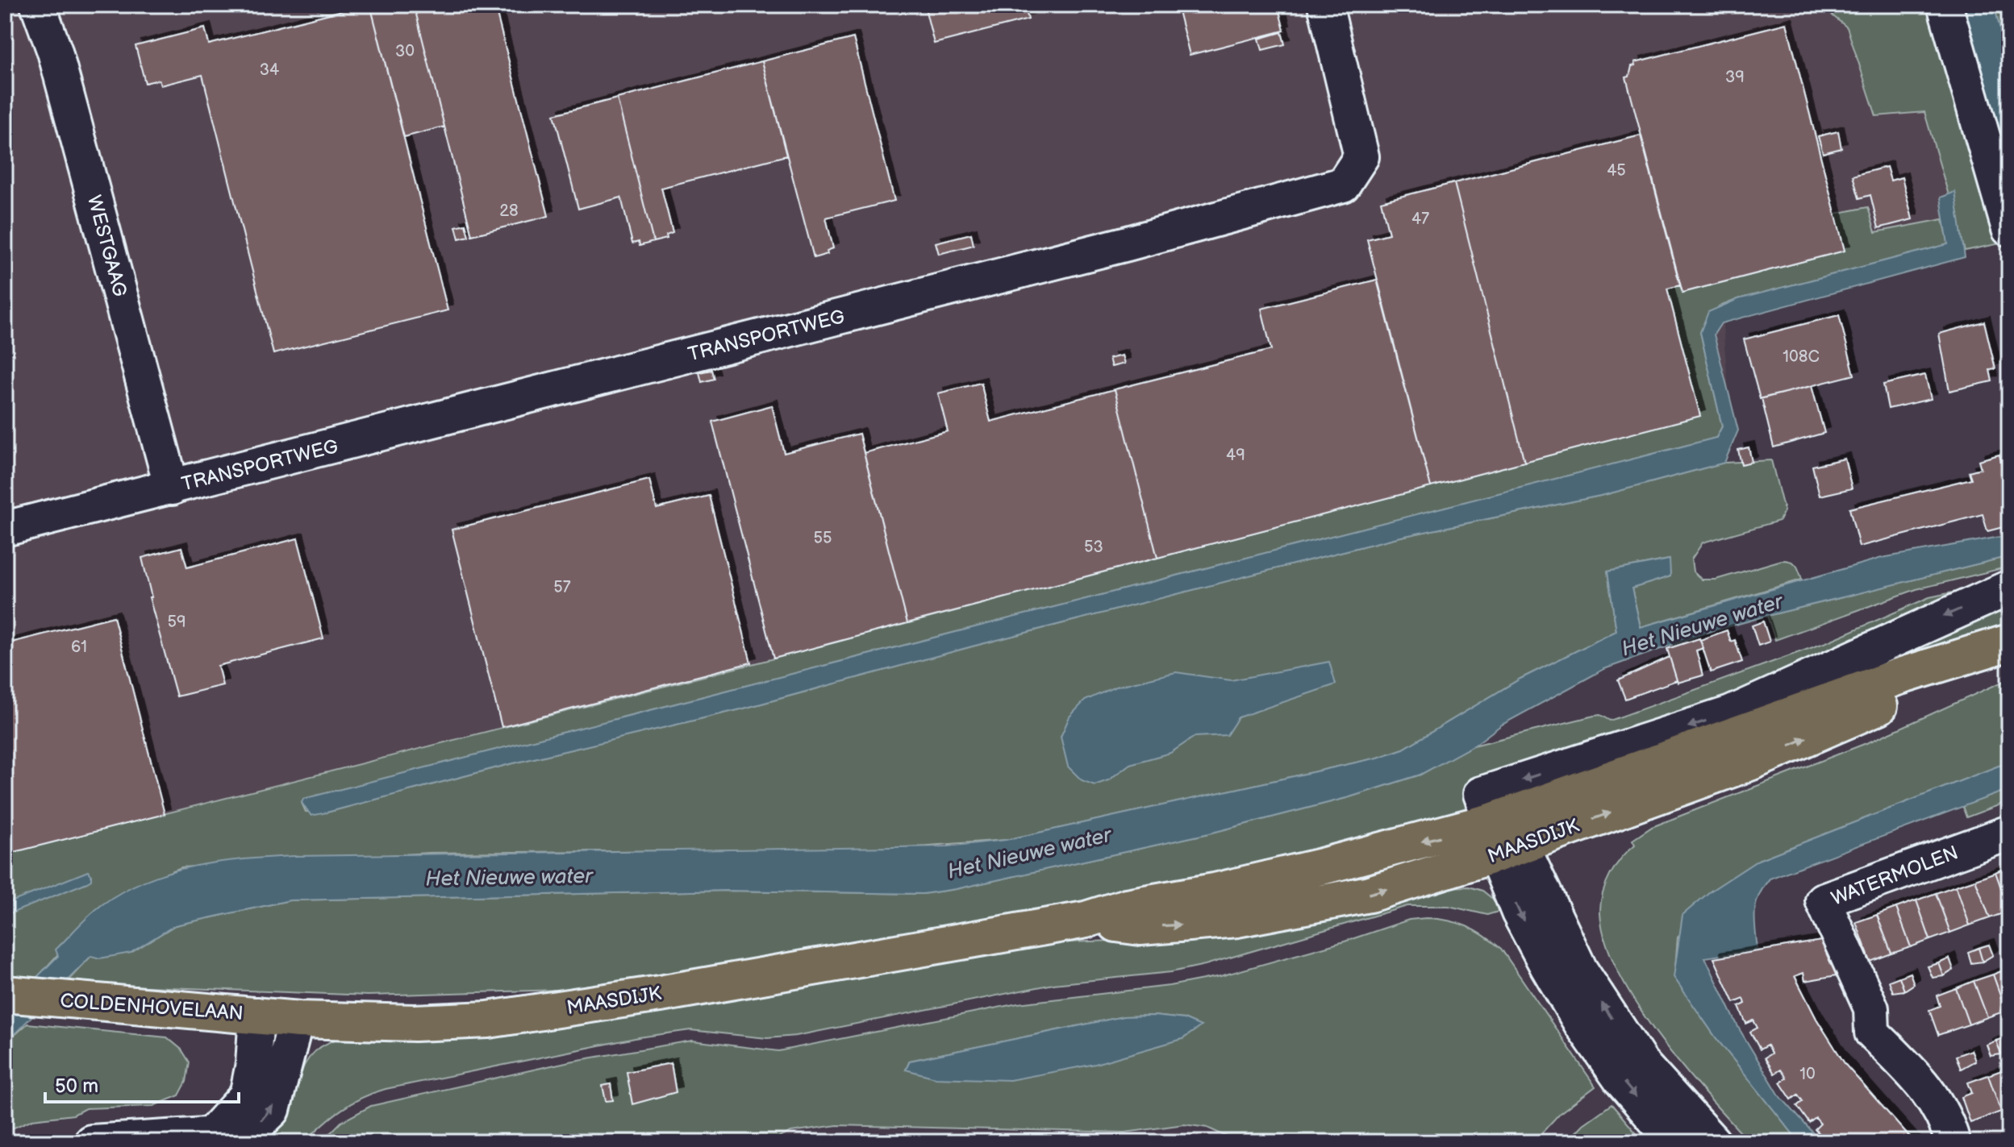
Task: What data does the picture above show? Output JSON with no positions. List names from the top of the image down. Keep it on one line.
{"streets":{"main road":["MAASDIJK","COLDENHOVELAAN"],"street":["WESTGAAG","TRANSPORTWEG","WATERMOLEN"]},"crossings":[["WESTGAAG","TRANSPORTWEG"],["MAASDIJK","COLDENHOVELAAN"]],"water":["Het Nieuwe water"],"house_numbers":["30","34","39","45","28","47","108C","49","55","53","57","59","61","10"],"scale_bar":"50 m"}
